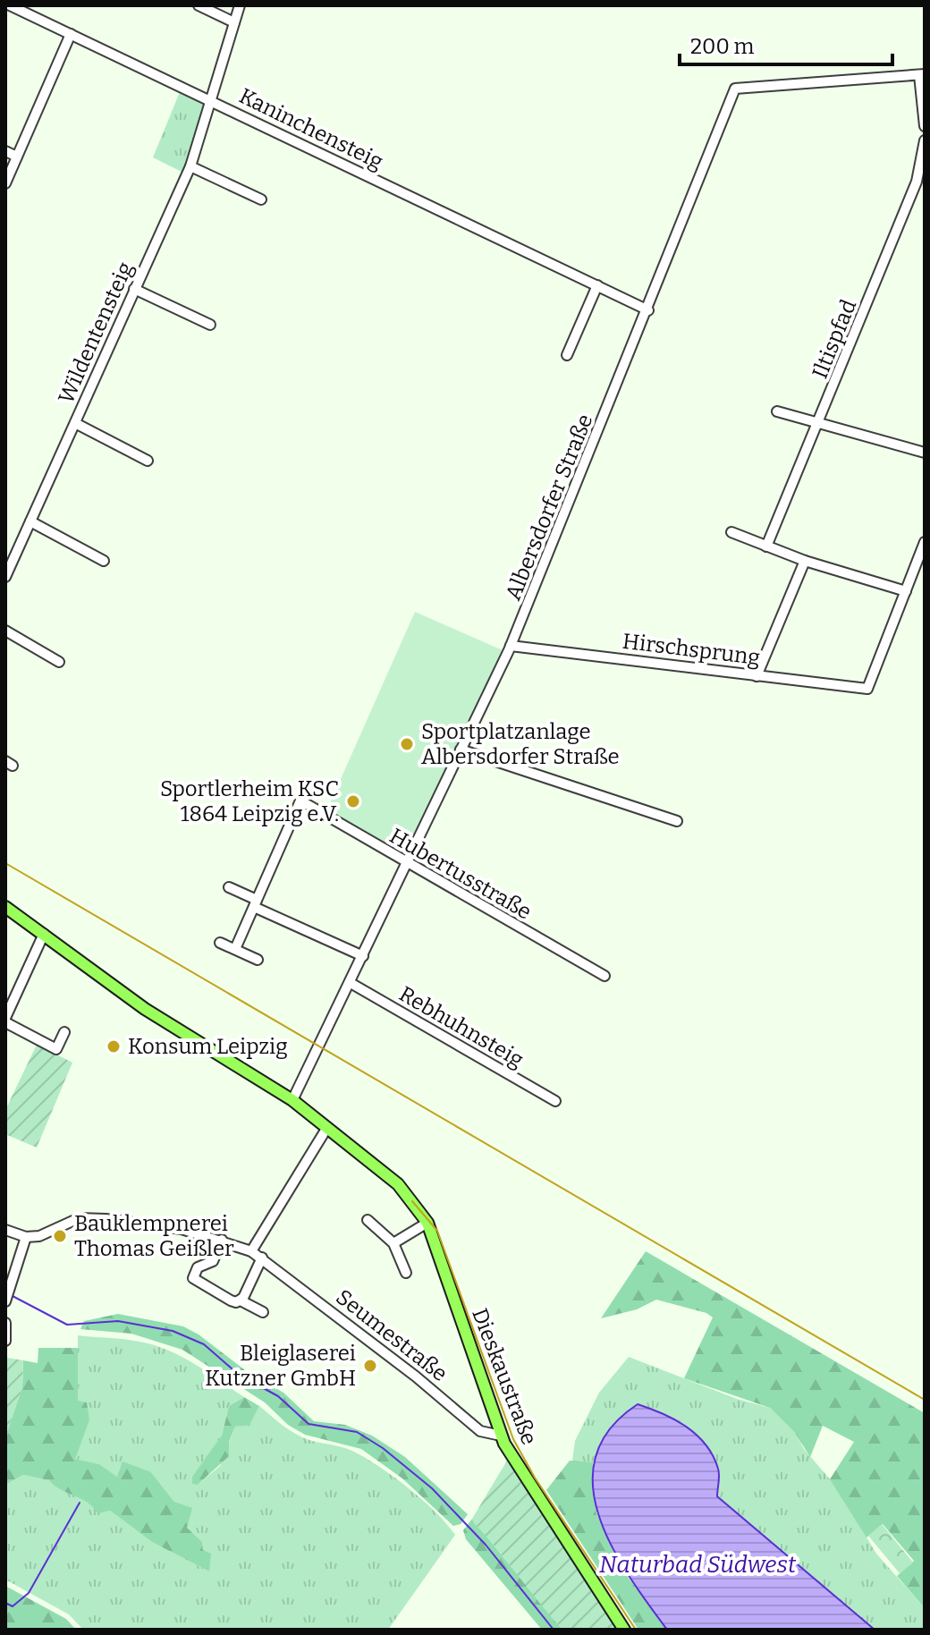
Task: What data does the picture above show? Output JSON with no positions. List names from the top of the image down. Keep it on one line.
{"streets":{"main road":["Dieskaustraße"],"street":["Kaninchensteig","Wildentensteig","Iltispfad","Albersdorfer Straße","Hirschsprung","Hubertusstraße","Rebhuhnsteig","Seumestraße"]},"crossings":[["Kaninchensteig","Wildentensteig"],["Kaninchensteig","Albersdorfer Straße"],["Albersdorfer Straße","Hirschsprung"],["Albersdorfer Straße","Hubertusstraße"],["Albersdorfer Straße","Rebhuhnsteig"],["Albersdorfer Straße","Dieskaustraße"],["Seumestraße","Dieskaustraße"]],"water":["Naturbad Südwest"],"places":["Sportplatzanlage Albersdorfer Straße","Sportlerheim KSC 1864 Leipzig e.V.","Konsum Leipzig","Bauklempnerei Thomas Geißler","Bleiglaserei Kutzner GmbH"],"scale_bar":"200 m"}
